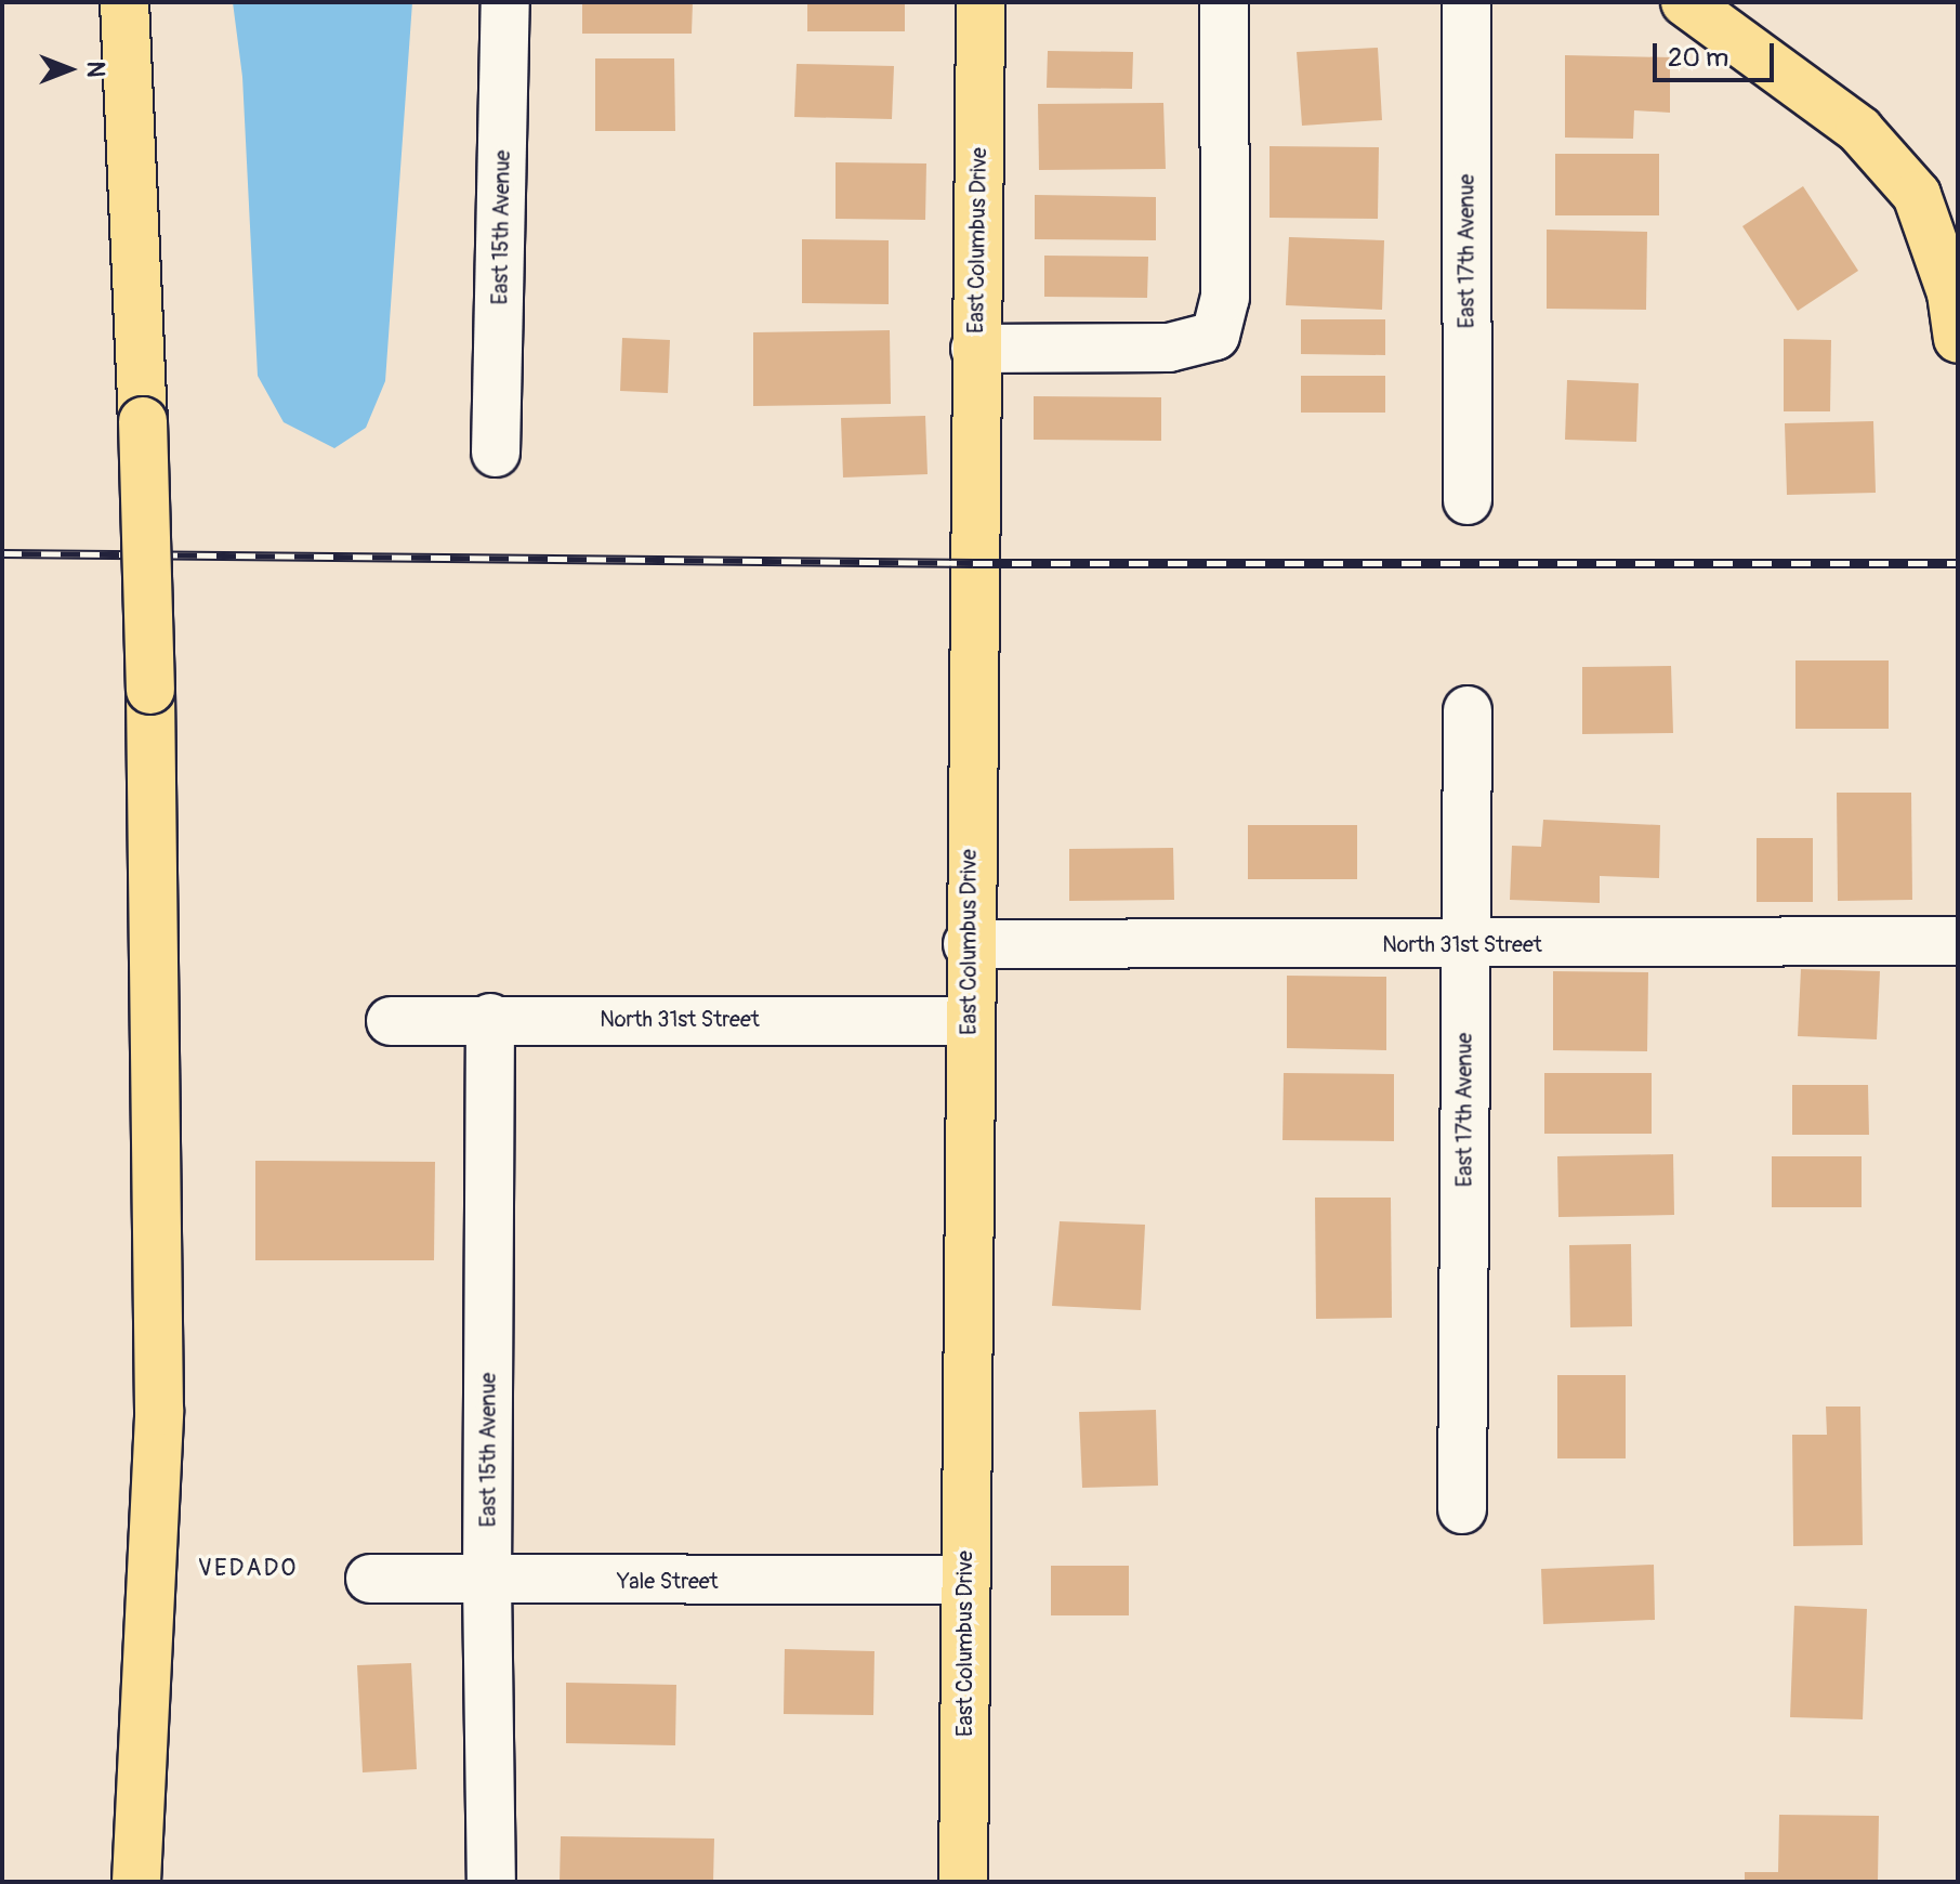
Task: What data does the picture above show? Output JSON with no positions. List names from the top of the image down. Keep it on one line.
{"streets":{"main road":["East Columbus Drive"],"street":["East 15th Avenue","East 17th Avenue","North 31st Street","Yale Street"]},"crossings":[["East 15th Avenue","North 31st Street"],["East 15th Avenue","Yale Street"],["East Columbus Drive","North 31st Street"],["East Columbus Drive","Yale Street"],["East 17th Avenue","North 31st Street"]],"districts":["VEDADO"],"scale_bar":"20 m","north":"right"}
